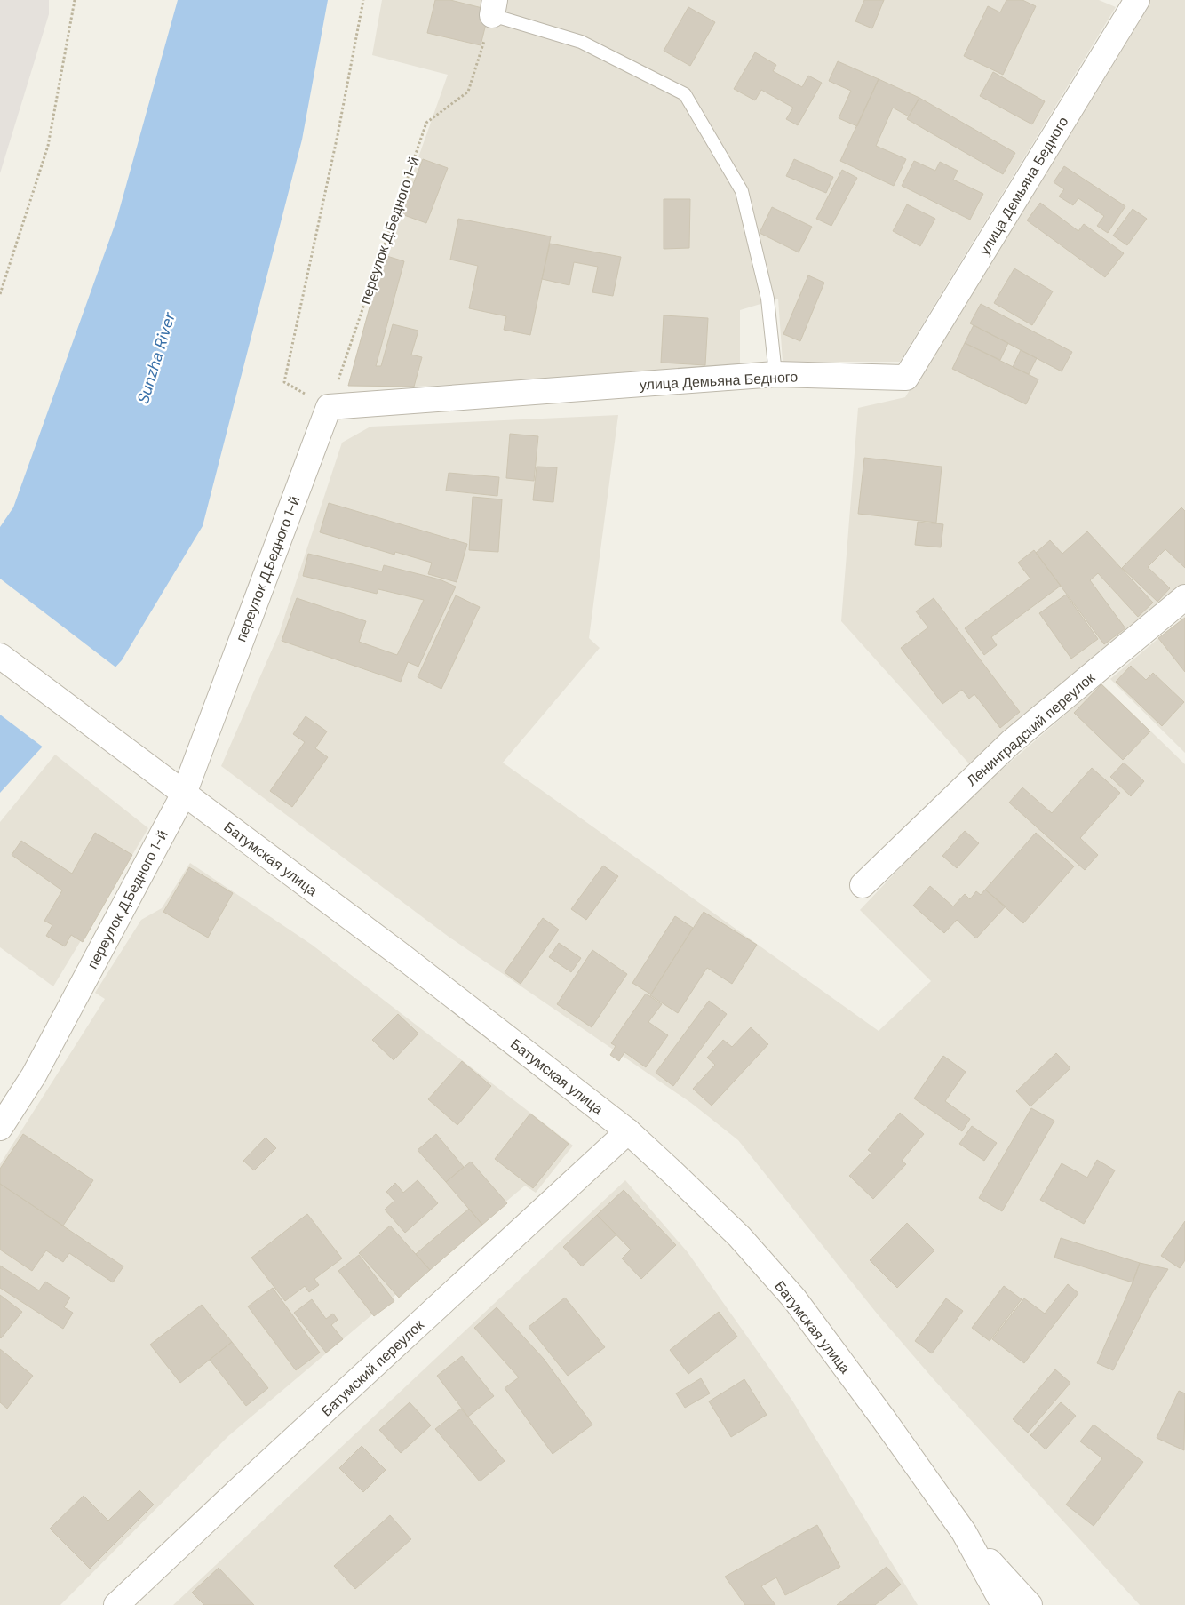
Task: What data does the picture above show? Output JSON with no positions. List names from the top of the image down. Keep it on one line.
{"streets":{"street":["улица Демьяна Бедного","переулок Д.Бедного 1-й","Ленинградский переулок","Батумская улица","Батумский переулок"]},"crossings":[["улица Демьяна Бедного","переулок Д.Бедного 1-й"],["переулок Д.Бедного 1-й","Батумская улица"],["Батумская улица","Батумский переулок"]],"water":["Sunzha River"]}
